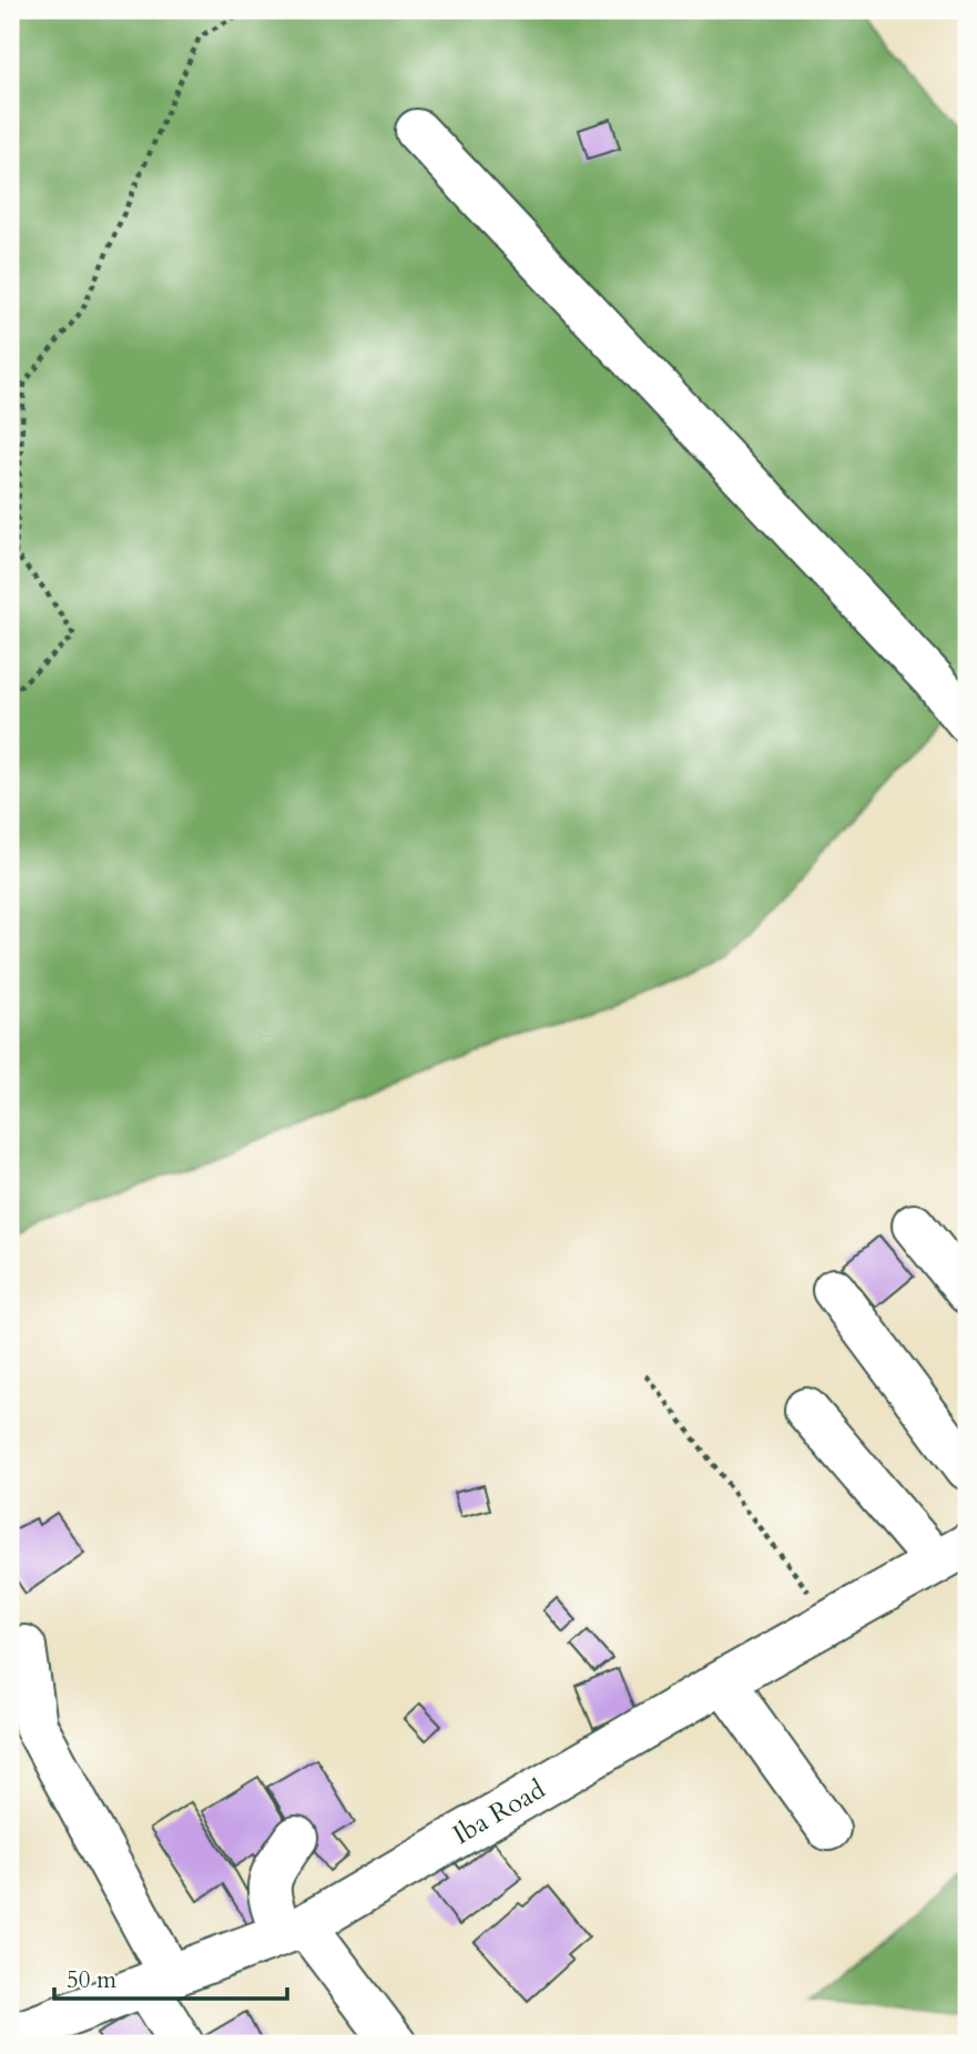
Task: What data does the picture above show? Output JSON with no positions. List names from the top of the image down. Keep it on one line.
{"streets":{"street":["Iba Road"]},"scale_bar":"50 m"}
